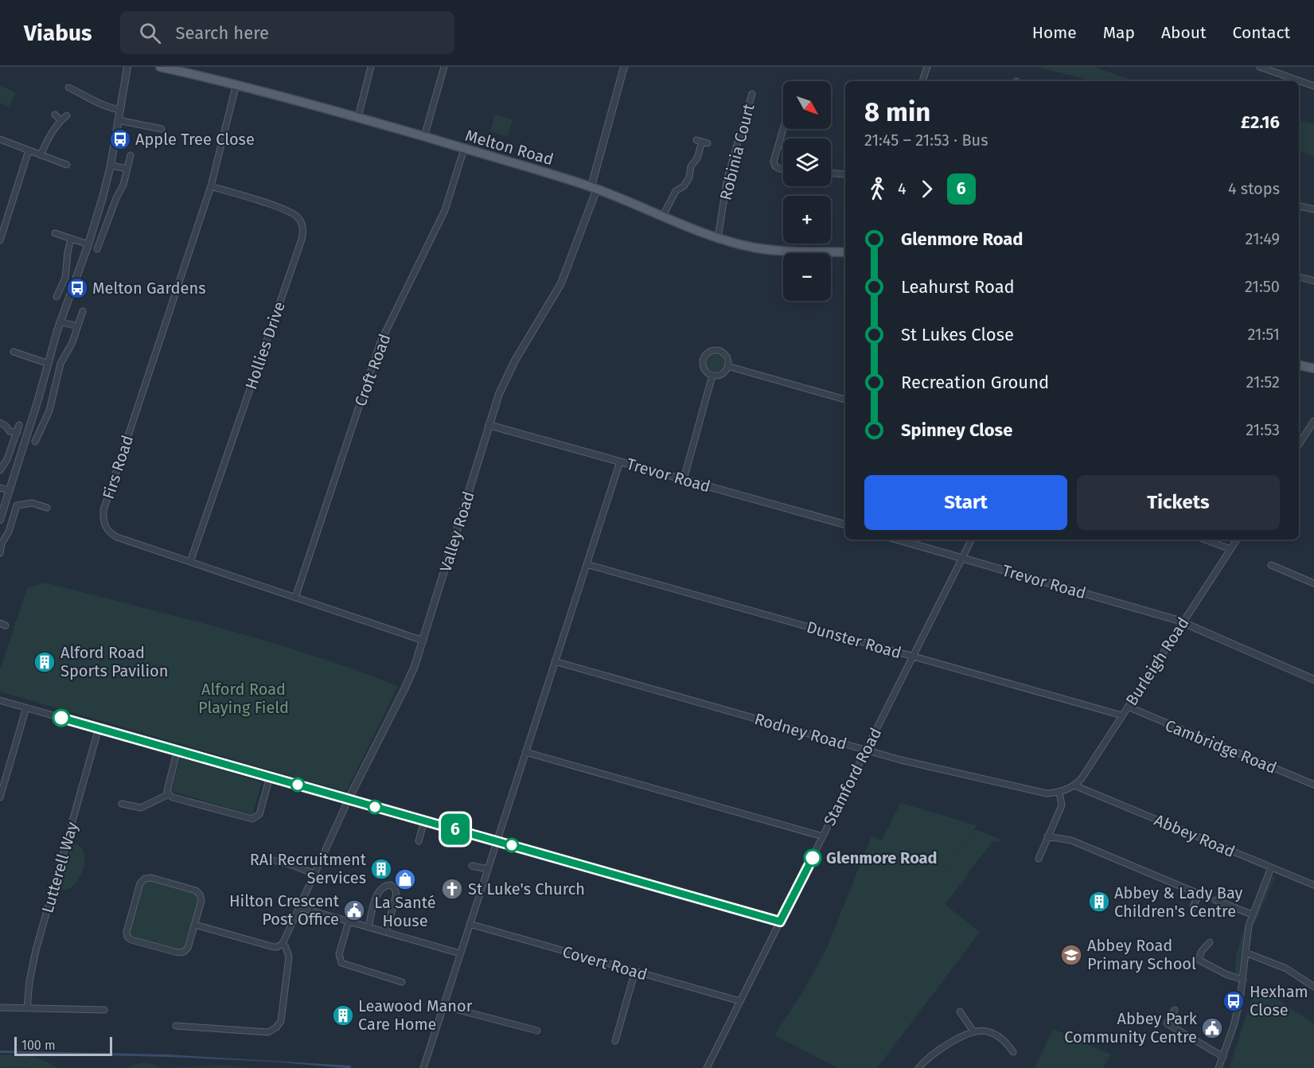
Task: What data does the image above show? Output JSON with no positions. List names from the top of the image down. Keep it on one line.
{"streets":{"main road":["Melton Road"],"street":["Robinia Court","Hollies Drive","Croft Road","Firs Road","Trevor Road","Valley Road","Dunster Road","Burleigh Road","Rodney Road","Cambridge Road","Stamford Road","Abbey Road","Lutterell Way","Covert Road"]},"crossings":[["Melton Road","Robinia Court"],["Melton Road","Croft Road"],["Melton Road","Firs Road"],["Melton Road","Valley Road"],["Hollies Drive","Firs Road"],["Croft Road","Firs Road"],["Firs Road","Valley Road"],["Trevor Road","Valley Road"],["Trevor Road","Burleigh Road"],["Trevor Road","Stamford Road"],["Dunster Road","Burleigh Road"],["Dunster Road","Stamford Road"],["Burleigh Road","Rodney Road"],["Burleigh Road","Cambridge Road"],["Burleigh Road","Abbey Road"],["Rodney Road","Stamford Road"],["Rodney Road","Abbey Road"],["Stamford Road","Covert Road"]],"parks":["Alford Road Playing Field"],"places":{"bus stop":["Apple Tree Close","Melton Gardens","Hexham Close"],"building":["Alford Road Sports Pavilion","RAI Recruitment Services","Abbey & Lady Bay Children's Centre","Leawood Manor Care Home"],"other":["Glenmore Road"],"shop":["La Santé House"],"church":["St Luke's Church"],"public building":["Hilton Crescent Post Office","Abbey Park Community Centre"],"school or university":["Abbey Road Primary School"]},"lines":["bus line 6"],"scale_bar":"100 m","north":"bottom right","page":{"header":"Viabus","search":"Search here","nav":["Home","Map","About","Contact"],"on_map":"6","map_buttons":["+","−"],"heading":["8 min","21:45 – 21:53 · Bus","£2.16"],"legs":["4","6","4 stops"],"list":[{"name":"Glenmore Road","value":"21:49"},{"name":"Leahurst Road","value":"21:50"},{"name":"St Lukes Close","value":"21:51"},{"name":"Recreation Ground","value":"21:52"},{"name":"Spinney Close","value":"21:53"}],"buttons":["Start","Tickets"],"scale":"100 m"}}
